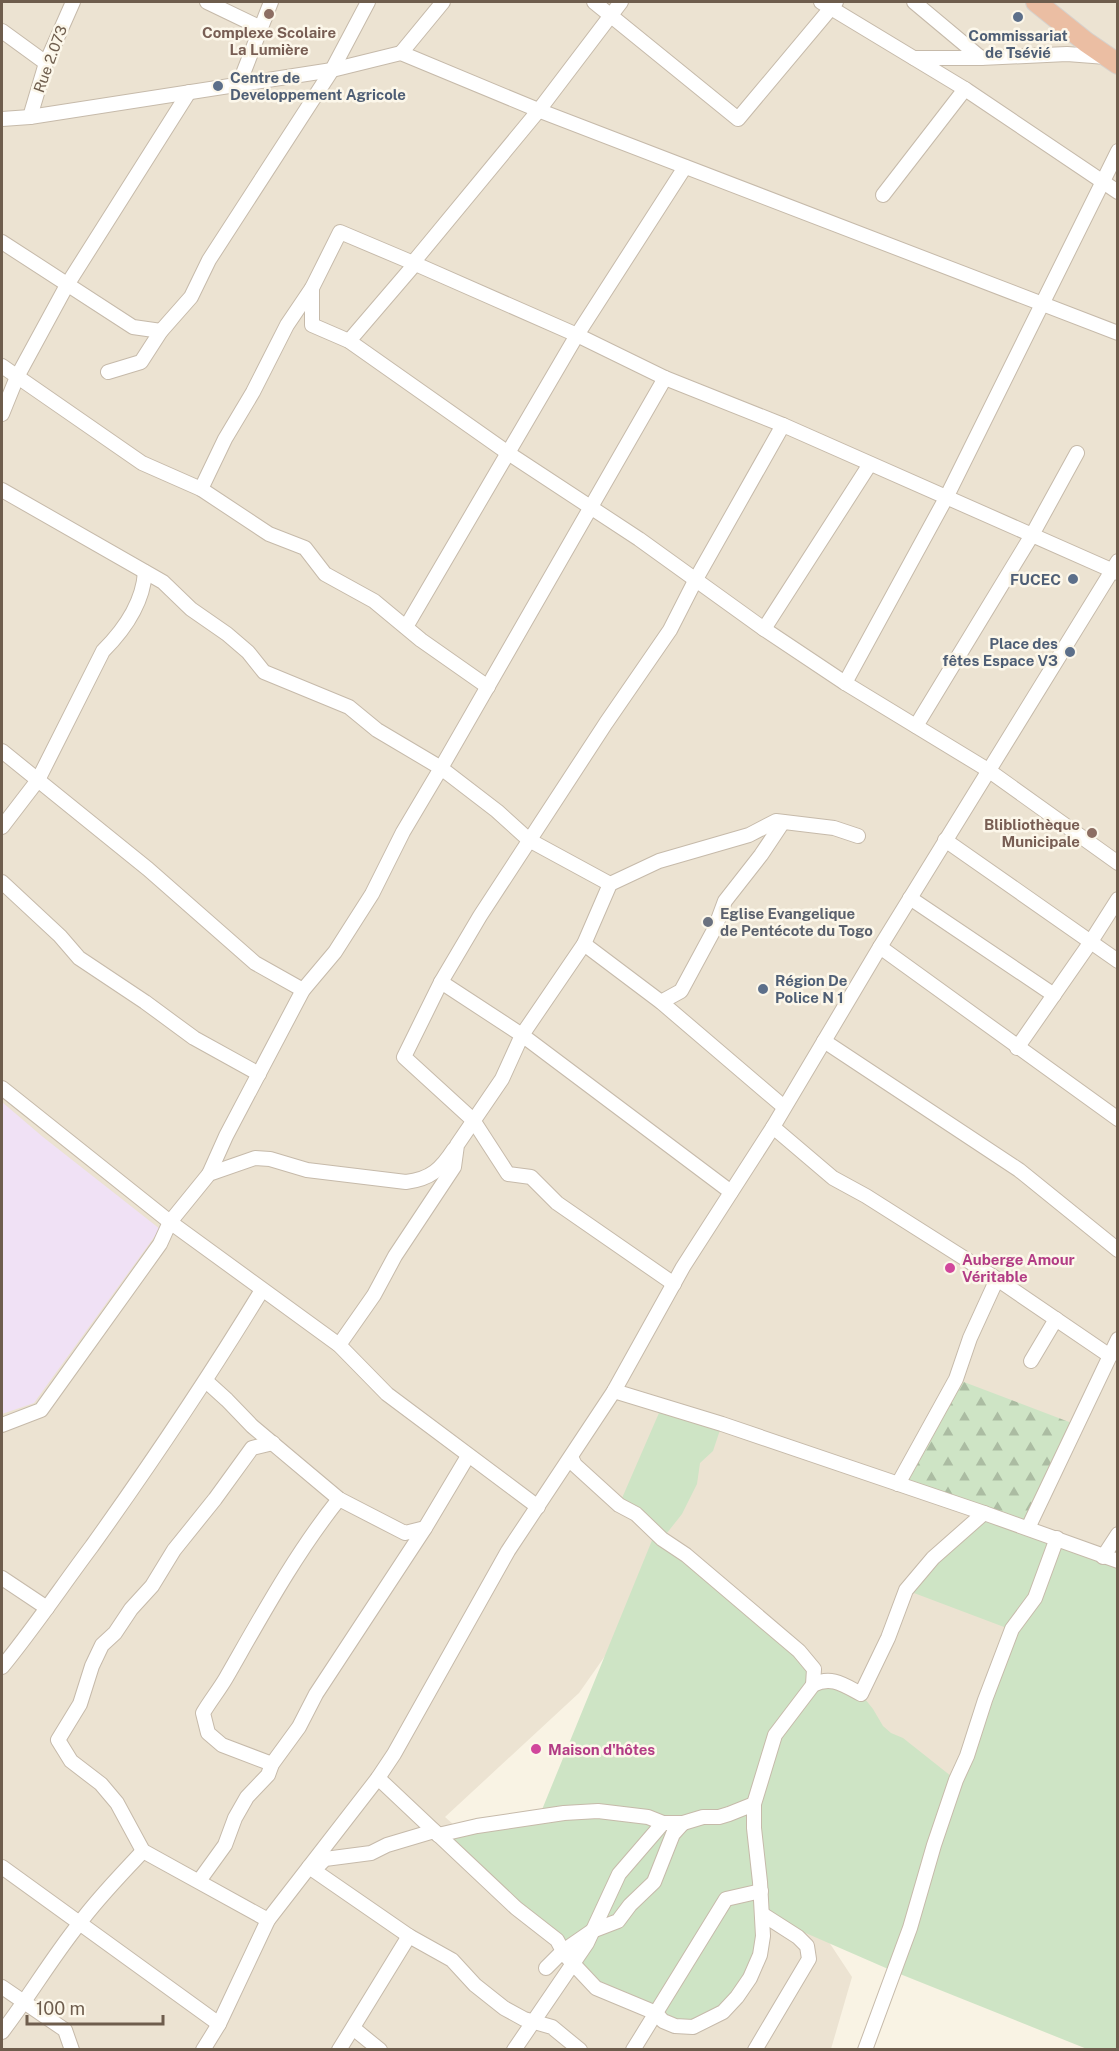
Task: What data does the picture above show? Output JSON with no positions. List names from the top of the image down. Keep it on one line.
{"streets":{"street":["Rue 2.073"]},"places":["Complexe Scolaire La Lumière","Commissariat de Tsévié","Centre de Developpement Agricole","FUCEC","Place des fêtes Espace V3","Blibliothèque Municipale","Eglise Evangelique de Pentécote du Togo","Région De Police N 1","Auberge Amour Véritable","Maison d'hôtes"],"scale_bar":"100 m"}
